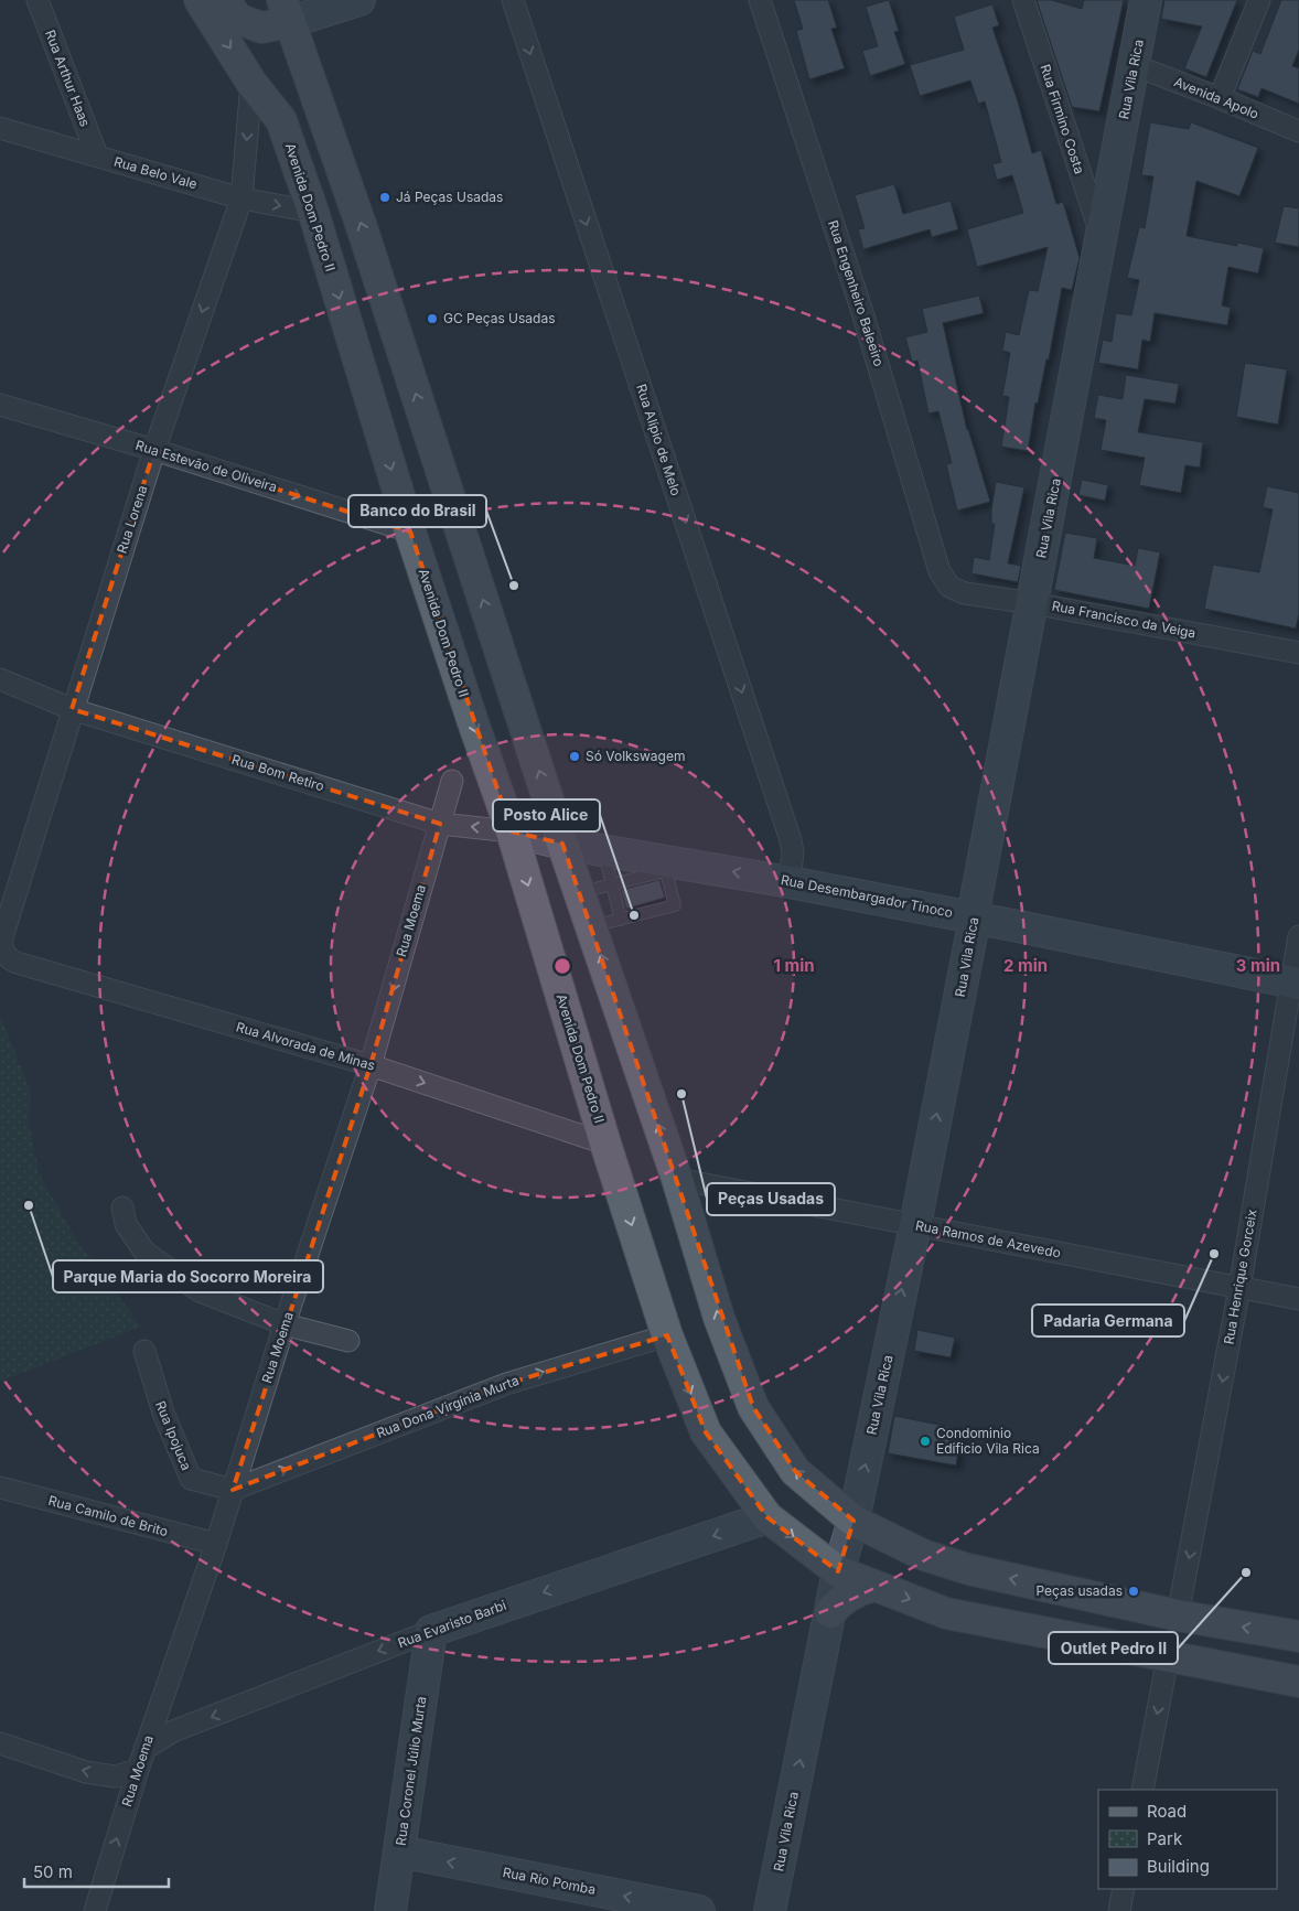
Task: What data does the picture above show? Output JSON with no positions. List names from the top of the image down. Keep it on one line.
{"streets":{"main road":["Avenida Dom Pedro II"],"street":["Rua Arthur Haas","Rua Vila Rica","Avenida Apolo","Rua Firmino Costa","Rua Belo Vale","Rua Engenheiro Baleeiro","Rua Alípio de Melo","Rua Estevão de Oliveira","Rua Lorena","Rua Francisco da Veiga","Rua Bom Retiro","Rua Desembargador Tinoco","Rua Moema","Rua Alvorada de Minas","Rua Ramos de Azevedo","Rua Henrique Gorceix","Rua Dona Virgínia Murta","Rua Ipojuca","Rua Camilo de Brito","Rua Evaristo Barbi","Rua Coronel Júlio Murta","Rua Rio Pomba"]},"crossings":[["Rua Arthur Haas","Rua Belo Vale"],["Rua Vila Rica","Avenida Apolo"],["Rua Vila Rica","Rua Firmino Costa"],["Rua Vila Rica","Avenida Dom Pedro II"],["Rua Vila Rica","Rua Francisco da Veiga"],["Rua Vila Rica","Rua Desembargador Tinoco"],["Rua Vila Rica","Rua Ramos de Azevedo"],["Rua Belo Vale","Avenida Dom Pedro II"],["Rua Belo Vale","Rua Lorena"],["Avenida Dom Pedro II","Rua Estevão de Oliveira"],["Avenida Dom Pedro II","Rua Lorena"],["Avenida Dom Pedro II","Rua Bom Retiro"],["Avenida Dom Pedro II","Rua Alvorada de Minas"],["Avenida Dom Pedro II","Rua Dona Virgínia Murta"],["Avenida Dom Pedro II","Rua Evaristo Barbi"],["Rua Engenheiro Baleeiro","Rua Francisco da Veiga"],["Rua Alípio de Melo","Rua Desembargador Tinoco"],["Rua Estevão de Oliveira","Rua Lorena"],["Rua Lorena","Rua Bom Retiro"],["Rua Lorena","Rua Alvorada de Minas"],["Rua Bom Retiro","Rua Desembargador Tinoco"],["Rua Bom Retiro","Rua Moema"],["Rua Desembargador Tinoco","Rua Henrique Gorceix"],["Rua Moema","Rua Alvorada de Minas"],["Rua Moema","Rua Dona Virgínia Murta"],["Rua Moema","Rua Ipojuca"],["Rua Moema","Rua Camilo de Brito"],["Rua Moema","Rua Evaristo Barbi"],["Rua Ramos de Azevedo","Rua Henrique Gorceix"],["Rua Dona Virgínia Murta","Rua Ipojuca"],["Rua Evaristo Barbi","Rua Coronel Júlio Murta"],["Rua Coronel Júlio Murta","Rua Rio Pomba"]],"one_way":["Rua Vila Rica","Rua Alípio de Melo","Rua Estevão de Oliveira","Rua Lorena","Rua Alvorada de Minas","Rua Henrique Gorceix","Rua Dona Virgínia Murta","Rua Evaristo Barbi","Rua Rio Pomba"],"places":["Já Peças Usadas","GC Peças Usadas","Banco do Brasil","Só Volkswagem","Posto Alice","Peças Usadas","Parque Maria do Socorro Moreira","Padaria Germana","Condominio Edificio Vila Rica","Outlet Pedro II","Peças usadas"],"legend":["Road","Park","Building"],"scale_bar":"50 m","rings":["1 min","2 min","3 min"]}
